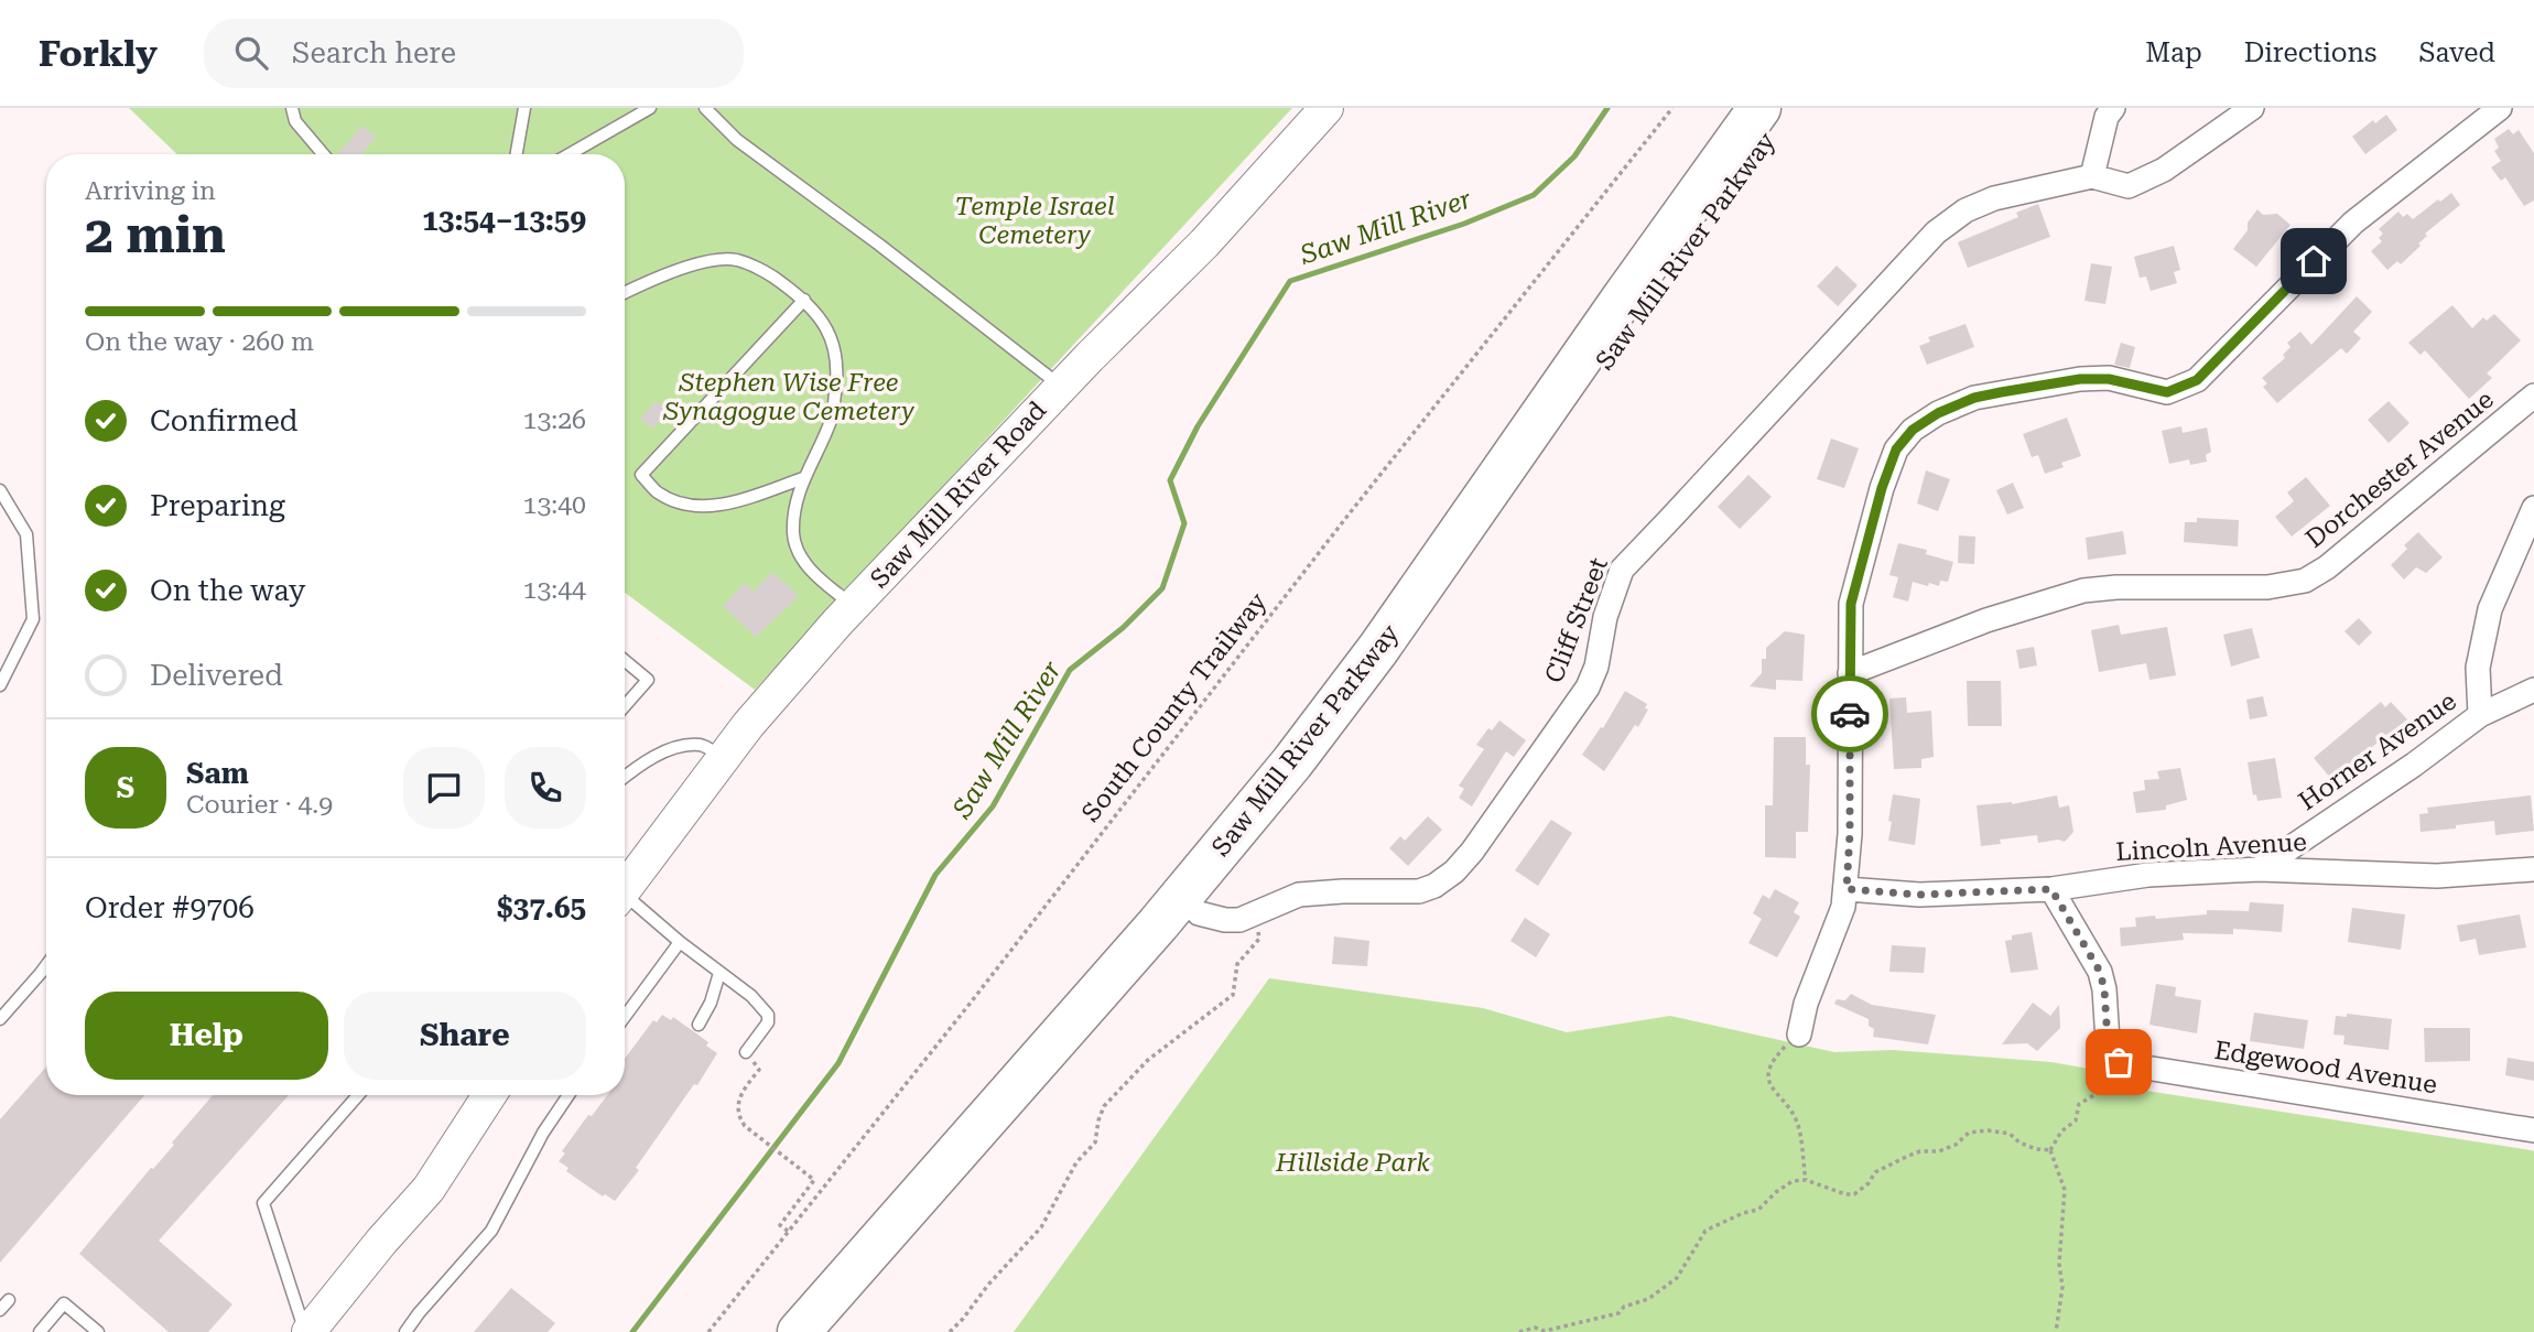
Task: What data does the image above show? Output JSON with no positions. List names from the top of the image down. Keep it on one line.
{"streets":{"highway":["Saw Mill River Parkway"],"main road":["Saw Mill River Road"],"street":["Dorchester Avenue","Cliff Street","Horner Avenue","Lincoln Avenue","Edgewood Avenue"],"path":["South County Trailway"]},"crossings":[["Saw Mill River Parkway","Cliff Street"],["Horner Avenue","Lincoln Avenue"]],"water":["Saw Mill River"],"parks":["Temple Israel Cemetery","Stephen Wise Free Synagogue Cemetery","Hillside Park"],"page":{"header":"Forkly","search":"Search here","nav":["Map","Directions","Saved"],"heading":["2 min","Arriving in","13:54–13:59"],"panel":["Sam","Courier · 4.9","Order #9706","$37.65"],"bar":"On the way · 260 m","list":[["Confirmed","13:26"],["Preparing","13:40"],["On the way","13:44"],"Delivered"],"round":"S","buttons":["Help","Share"]}}
